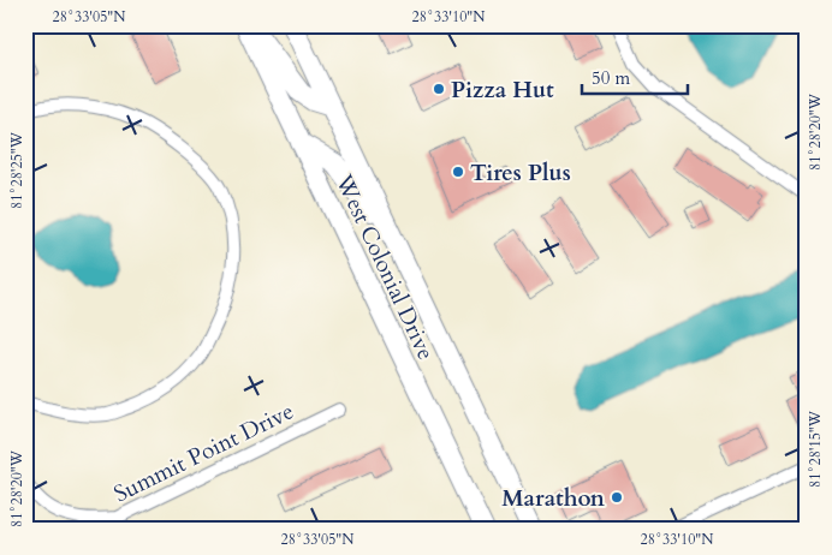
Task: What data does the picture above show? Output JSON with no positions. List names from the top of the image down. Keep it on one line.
{"streets":{"highway":["West Colonial Drive"],"street":["Summit Point Drive"]},"places":["Pizza Hut","Tires Plus","Marathon"],"scale_bar":"50 m","coordinates":["28°33'05\"N","28°33'10\"N","81°28'20\"W","81°28'25\"W","81°28'15\"W"]}
